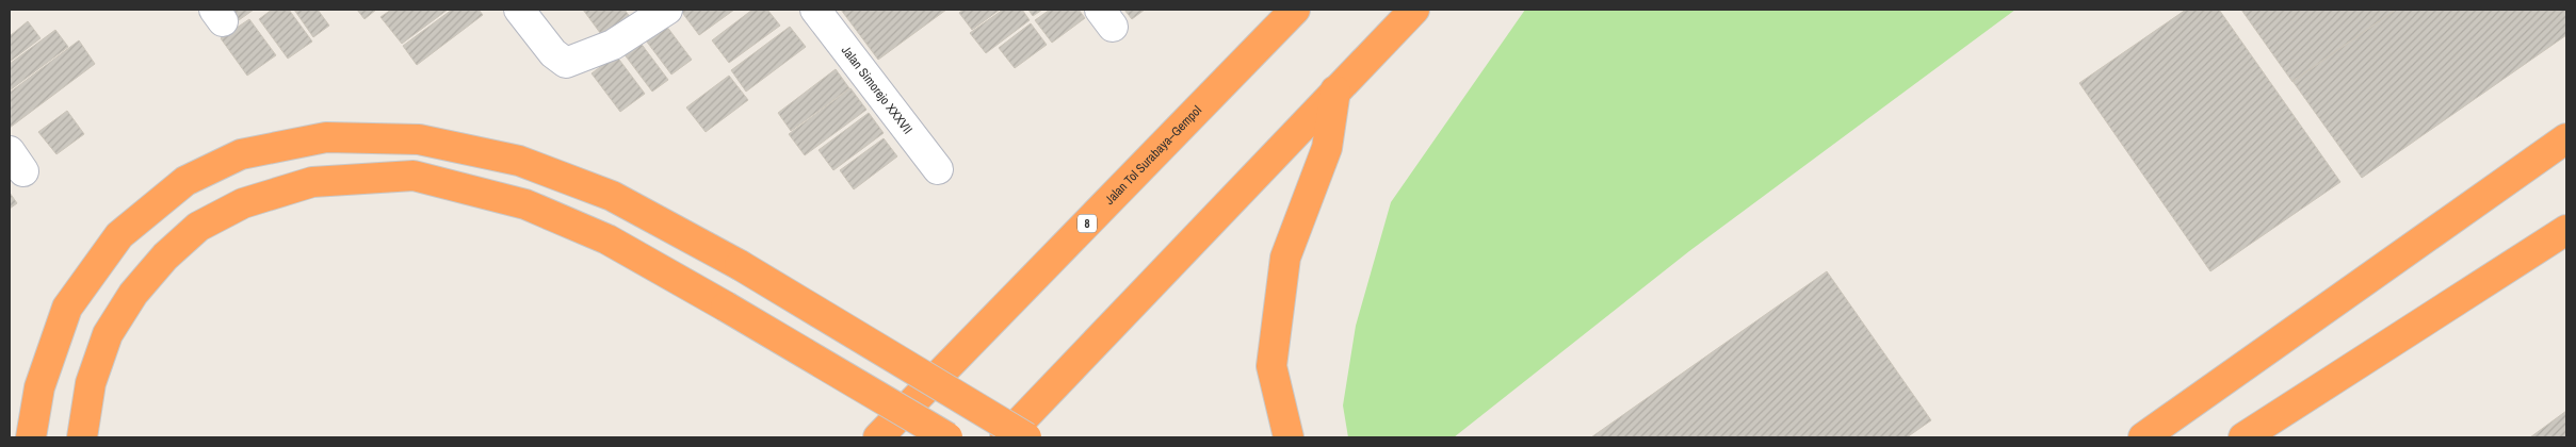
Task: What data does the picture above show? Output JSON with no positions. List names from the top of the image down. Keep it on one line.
{"streets":{"highway":["Jalan Tol Surabaya–Gempol","8"],"street":["Jalan Simorejo XXXVII"]}}
